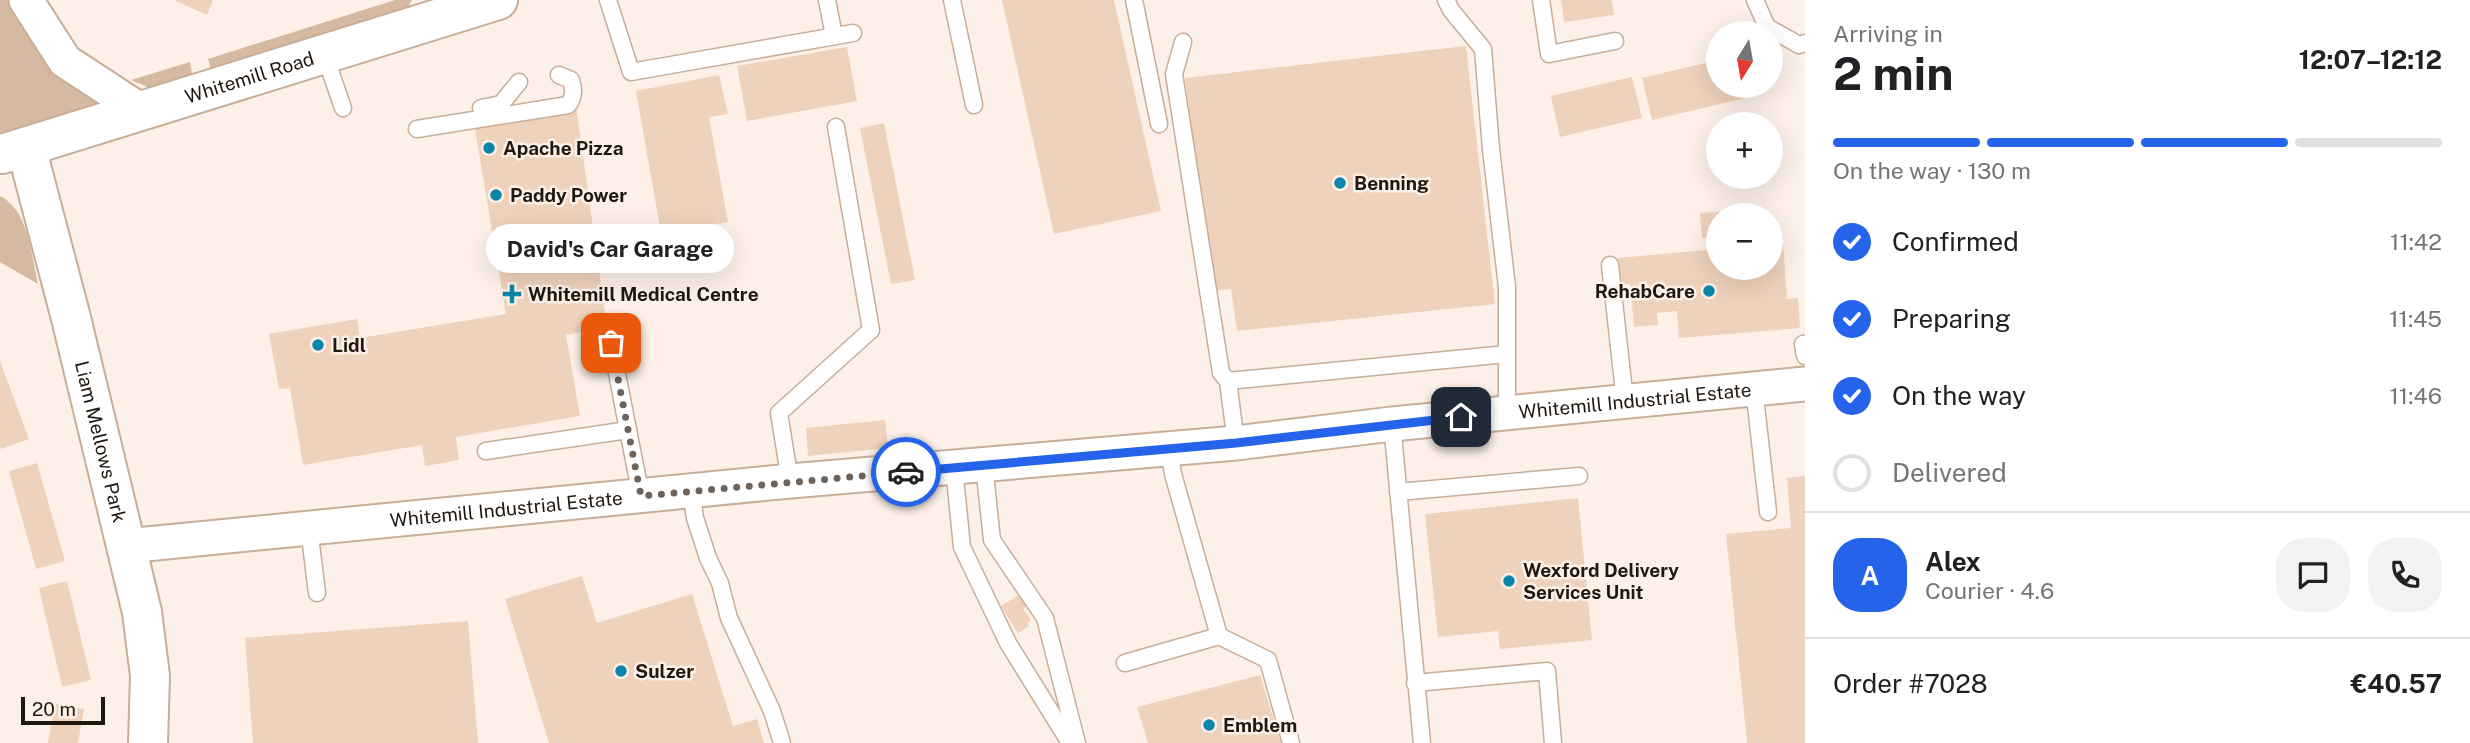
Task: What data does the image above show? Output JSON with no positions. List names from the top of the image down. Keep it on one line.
{"streets":{"street":["Whitemill Road","Whitemill Industrial Estate","Liam Mellows Park"]},"crossings":[["Whitemill Road","Liam Mellows Park"],["Whitemill Industrial Estate","Liam Mellows Park"]],"places":{"other":["Apache Pizza","Benning","Paddy Power","RehabCare","David's Car Garage","Lidl","Wexford Delivery Services Unit","Sulzer","Emblem"],"health":["Whitemill Medical Centre"]},"scale_bar":"20 m","north":"bottom","page":{"heading":["2 min","Arriving in","12:07–12:12"],"panel":["Alex","Courier · 4.6","Order #7028","€40.57"],"map_buttons":["+","−"],"bar":"On the way · 130 m","list":[["Confirmed","11:42"],["Preparing","11:45"],["On the way","11:46"],"Delivered"],"bubble":"David's Car Garage","round":"A","scale":"20 m"}}
